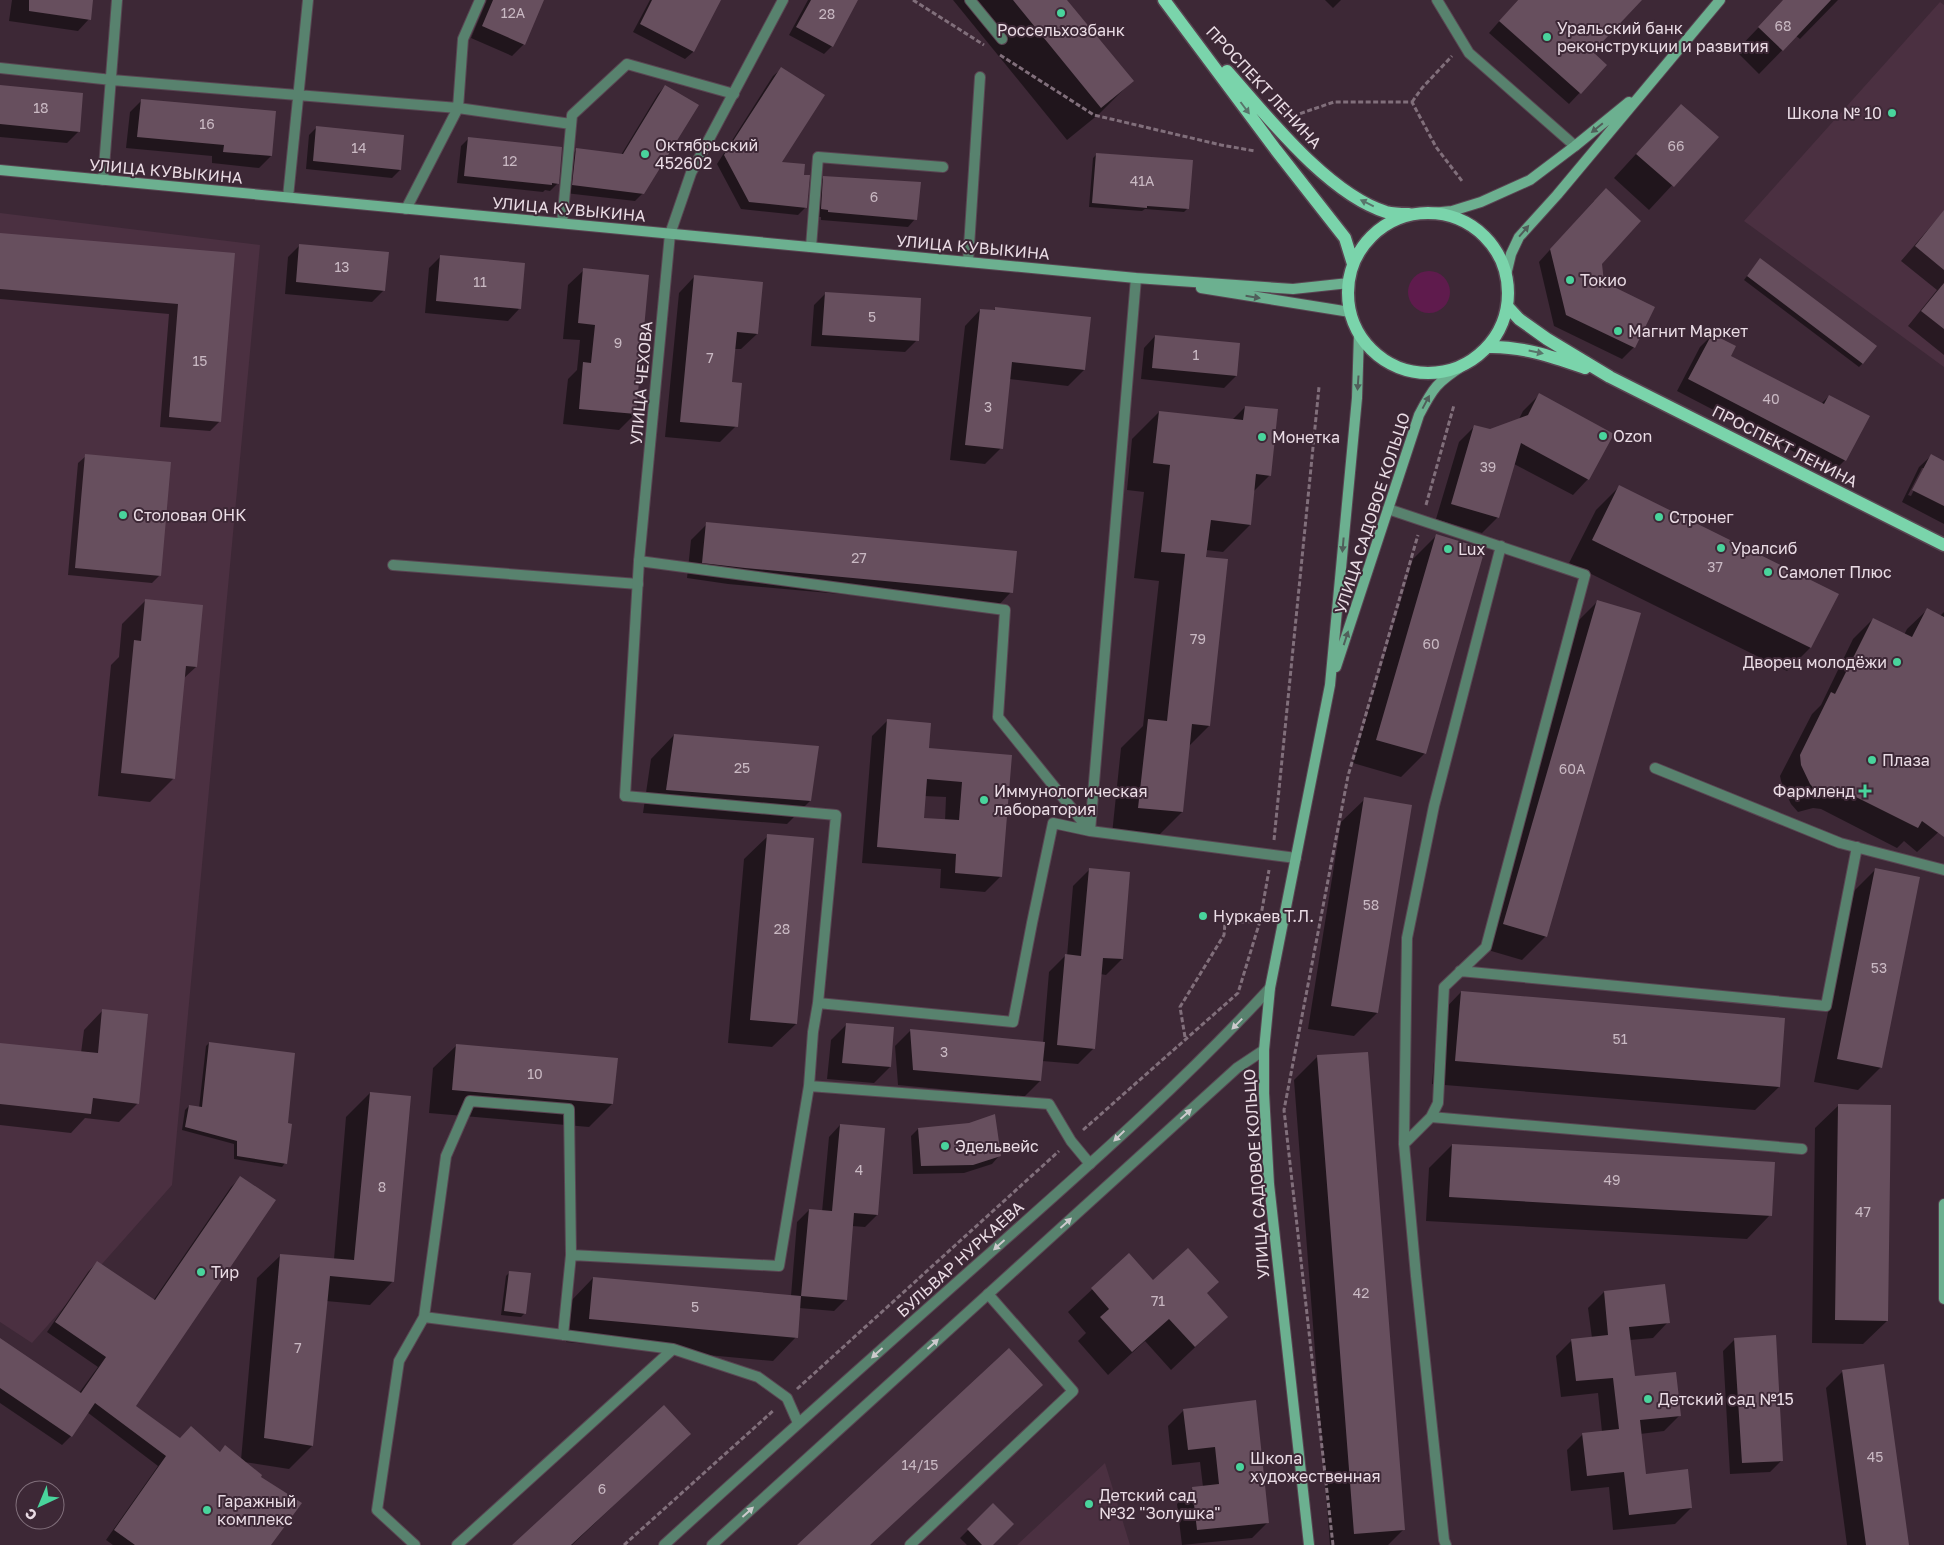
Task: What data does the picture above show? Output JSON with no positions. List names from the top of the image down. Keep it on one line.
{"streets":{"main road":["ПРОСПЕКТ ЛЕНИНА","УЛИЦА КУВЫКИНА","УЛИЦА САДОВОЕ КОЛЬЦО"],"street":["УЛИЦА ЧЕХОВА","БУЛЬВАР НУРКАЕВА"]},"crossings":[["ПРОСПЕКТ ЛЕНИНА","УЛИЦА КУВЫКИНА"],["ПРОСПЕКТ ЛЕНИНА","УЛИЦА САДОВОЕ КОЛЬЦО"],["УЛИЦА КУВЫКИНА","УЛИЦА ЧЕХОВА"],["УЛИЦА КУВЫКИНА","УЛИЦА САДОВОЕ КОЛЬЦО"],["УЛИЦА САДОВОЕ КОЛЬЦО","БУЛЬВАР НУРКАЕВА"]],"places":{"other":["Россельхозбанк","Уральский банк реконструкции и развития","Школа № 10","Октябрьский 452602","Токио","Магнит Маркет","Ozon","Монетка","Столовая ОНК","Стронег","Уралсиб","Lux","Самолет Плюс","Дворец молодёжи","Плаза","Иммунологическая лаборатория","Нуркаев Т.Л.","Эдельвейс","Тир","Детский сад №15","Школа художественная","Детский сад №32 \"Золушка\"","Гаражный комплекс"],"health":["Фармленд"]},"house_numbers":["12А","28","68","18","16","66","14","12","41А","6","13","11","5","9","1","7","15","40","3","39","27","37","79","60","25","60А","58","28","53","51","3","10","4","49","8","47","42","71","5","7","45","14/15","6"],"north":"bottom left"}
